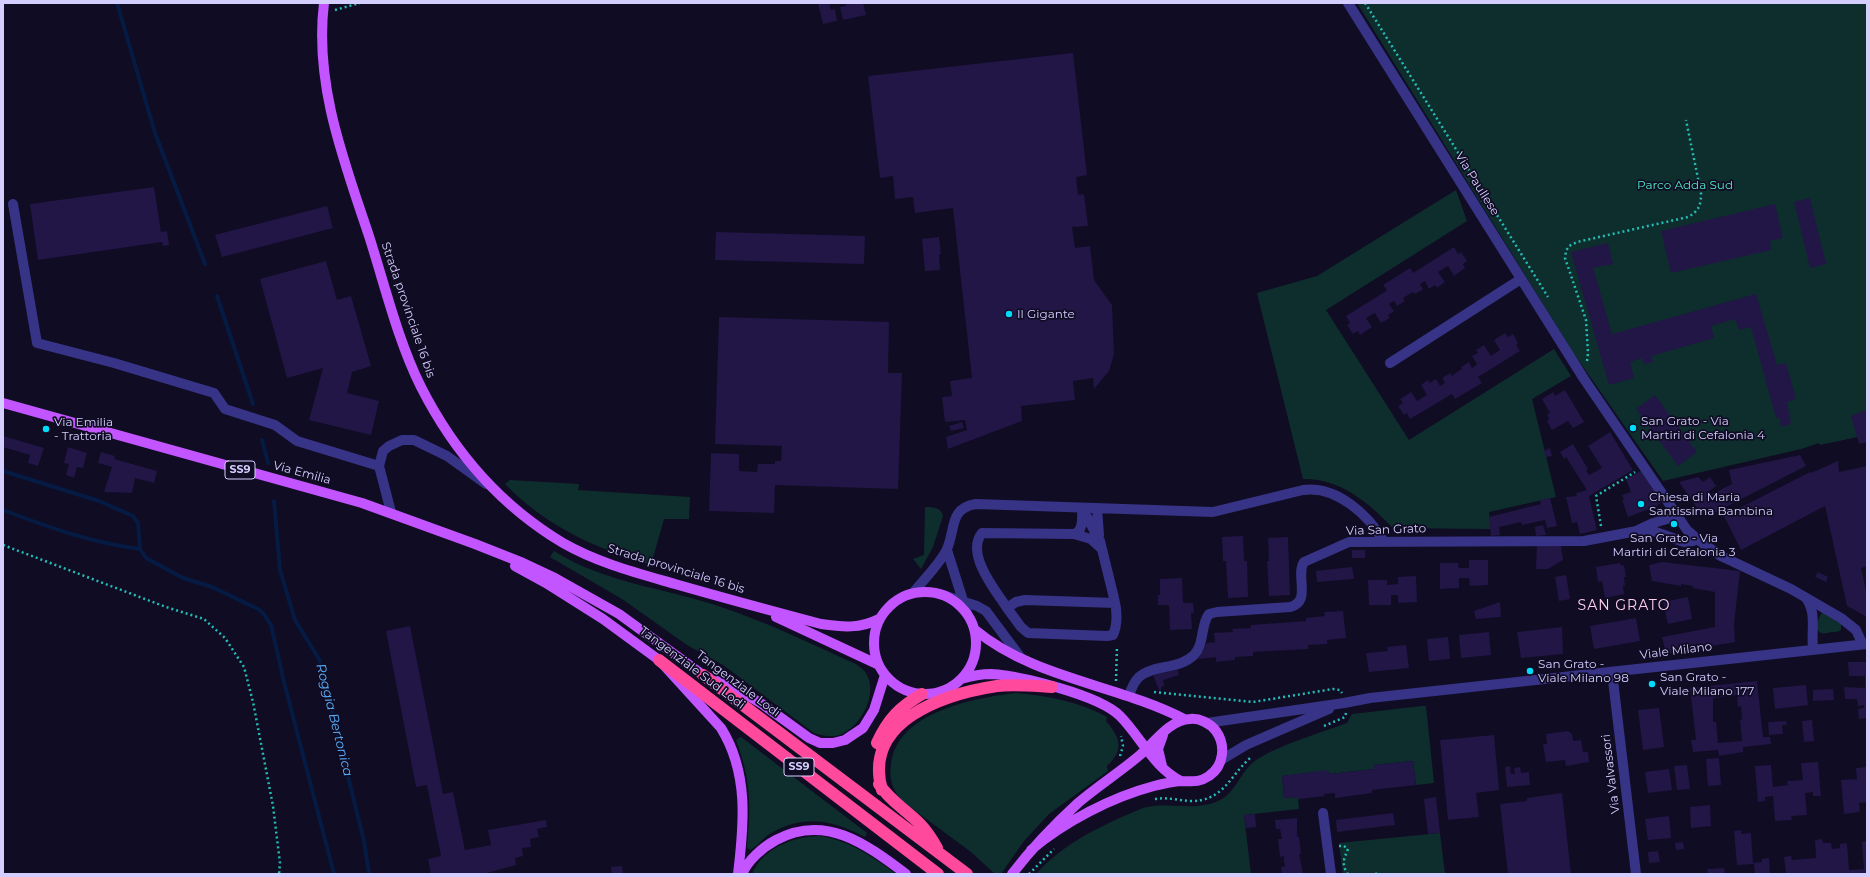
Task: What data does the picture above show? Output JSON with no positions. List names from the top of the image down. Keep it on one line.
{"streets":{"highway":["SS9","Tangenziale Sud Lodi","Tangenziale Lodi"],"main road":["Strada provinciale 16 bis","Via Emilia"],"street":["Via Paullese","Via San Grato","Viale Milano","Via Valvassori"]},"crossings":[["Via Paullese","Via San Grato"],["Via Paullese","Viale Milano"],["Via Emilia","Tangenziale Sud Lodi"],["Via Emilia","Tangenziale Lodi"],["Viale Milano","Via Valvassori"],["Tangenziale Sud Lodi","Tangenziale Lodi"]],"districts":["SAN GRATO"],"water":["Roggia Bertonica"],"parks":["Parco Adda Sud"],"places":["Il Gigante","San Grato - Via Martiri di Cefalonia 4","Via Emilia - Trattoria","Chiesa di Maria Santissima Bambina","San Grato - Via Martiri di Cefalonia 3","San Grato - Viale Milano 98","San Grato - Viale Milano 177"]}
